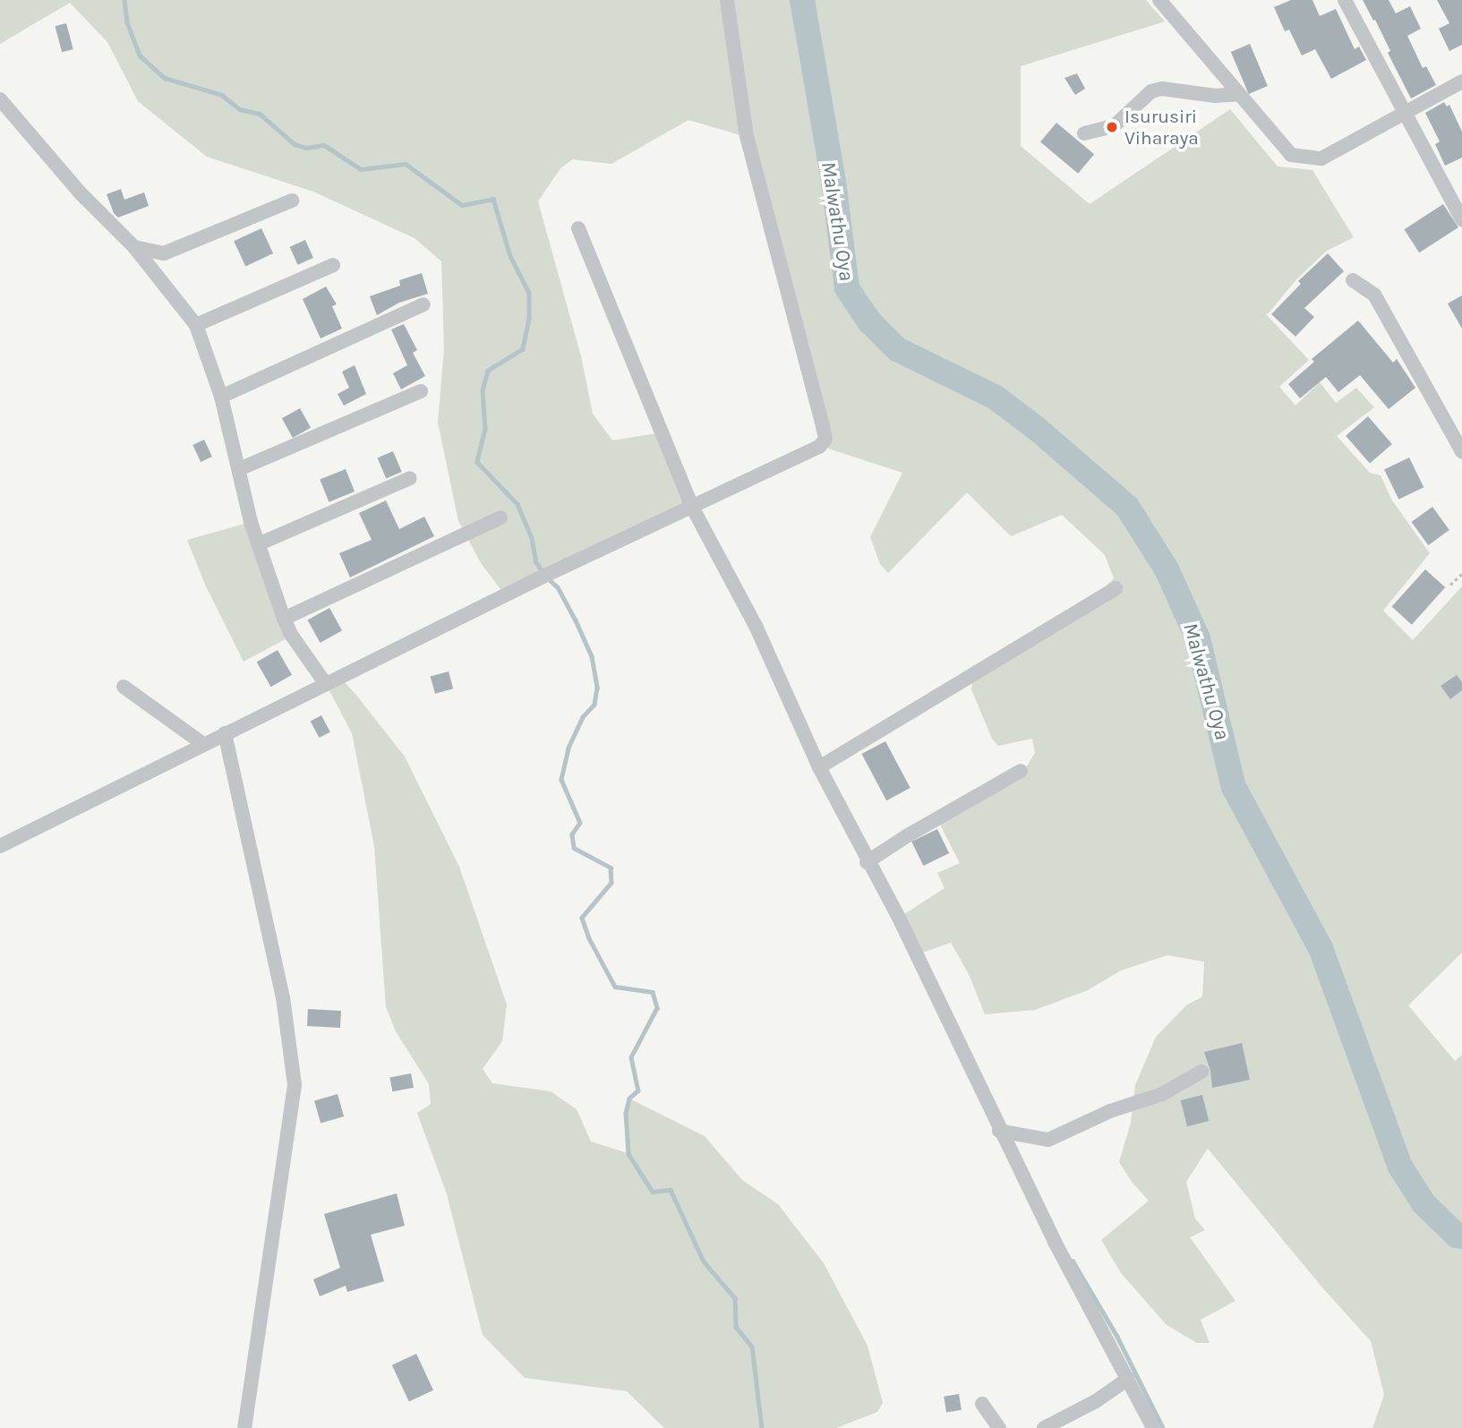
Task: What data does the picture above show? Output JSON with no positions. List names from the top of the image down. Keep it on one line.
{"water":["Malwathu Oya"],"places":["Isurusiri Viharaya"]}
